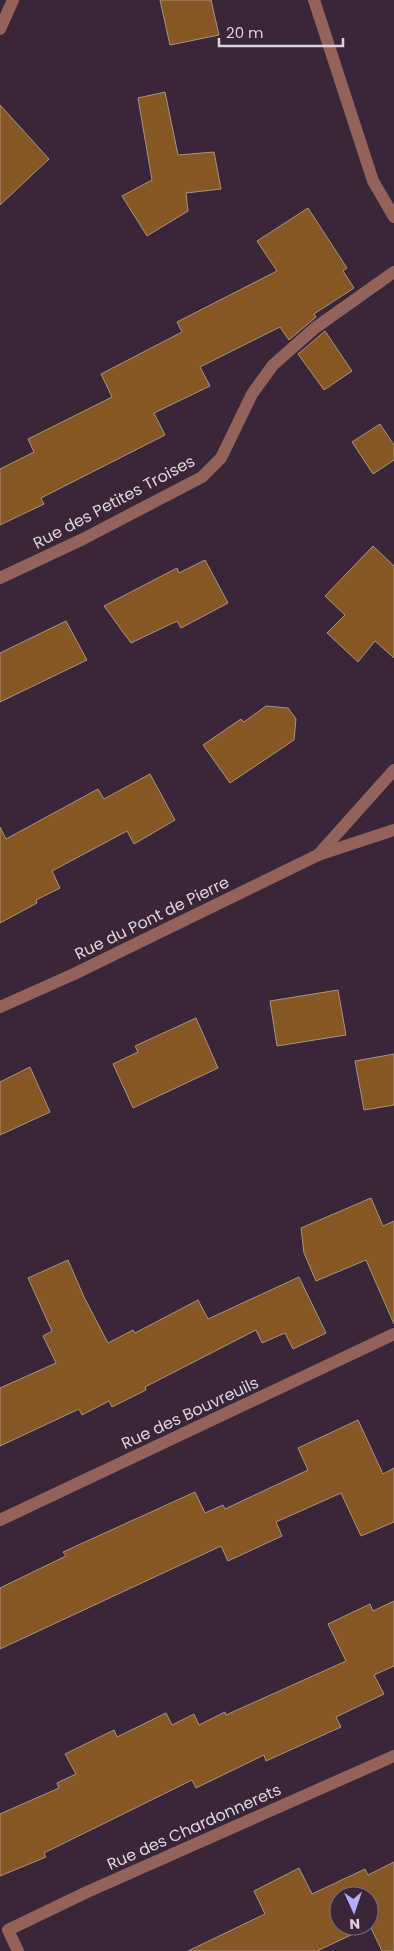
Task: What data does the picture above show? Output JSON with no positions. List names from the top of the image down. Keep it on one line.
{"streets":{"street":["Rue des Petites Troises","Rue du Pont de Pierre","Rue des Bouvreuils","Rue des Chardonnerets"]},"scale_bar":"20 m","north":"bottom"}
